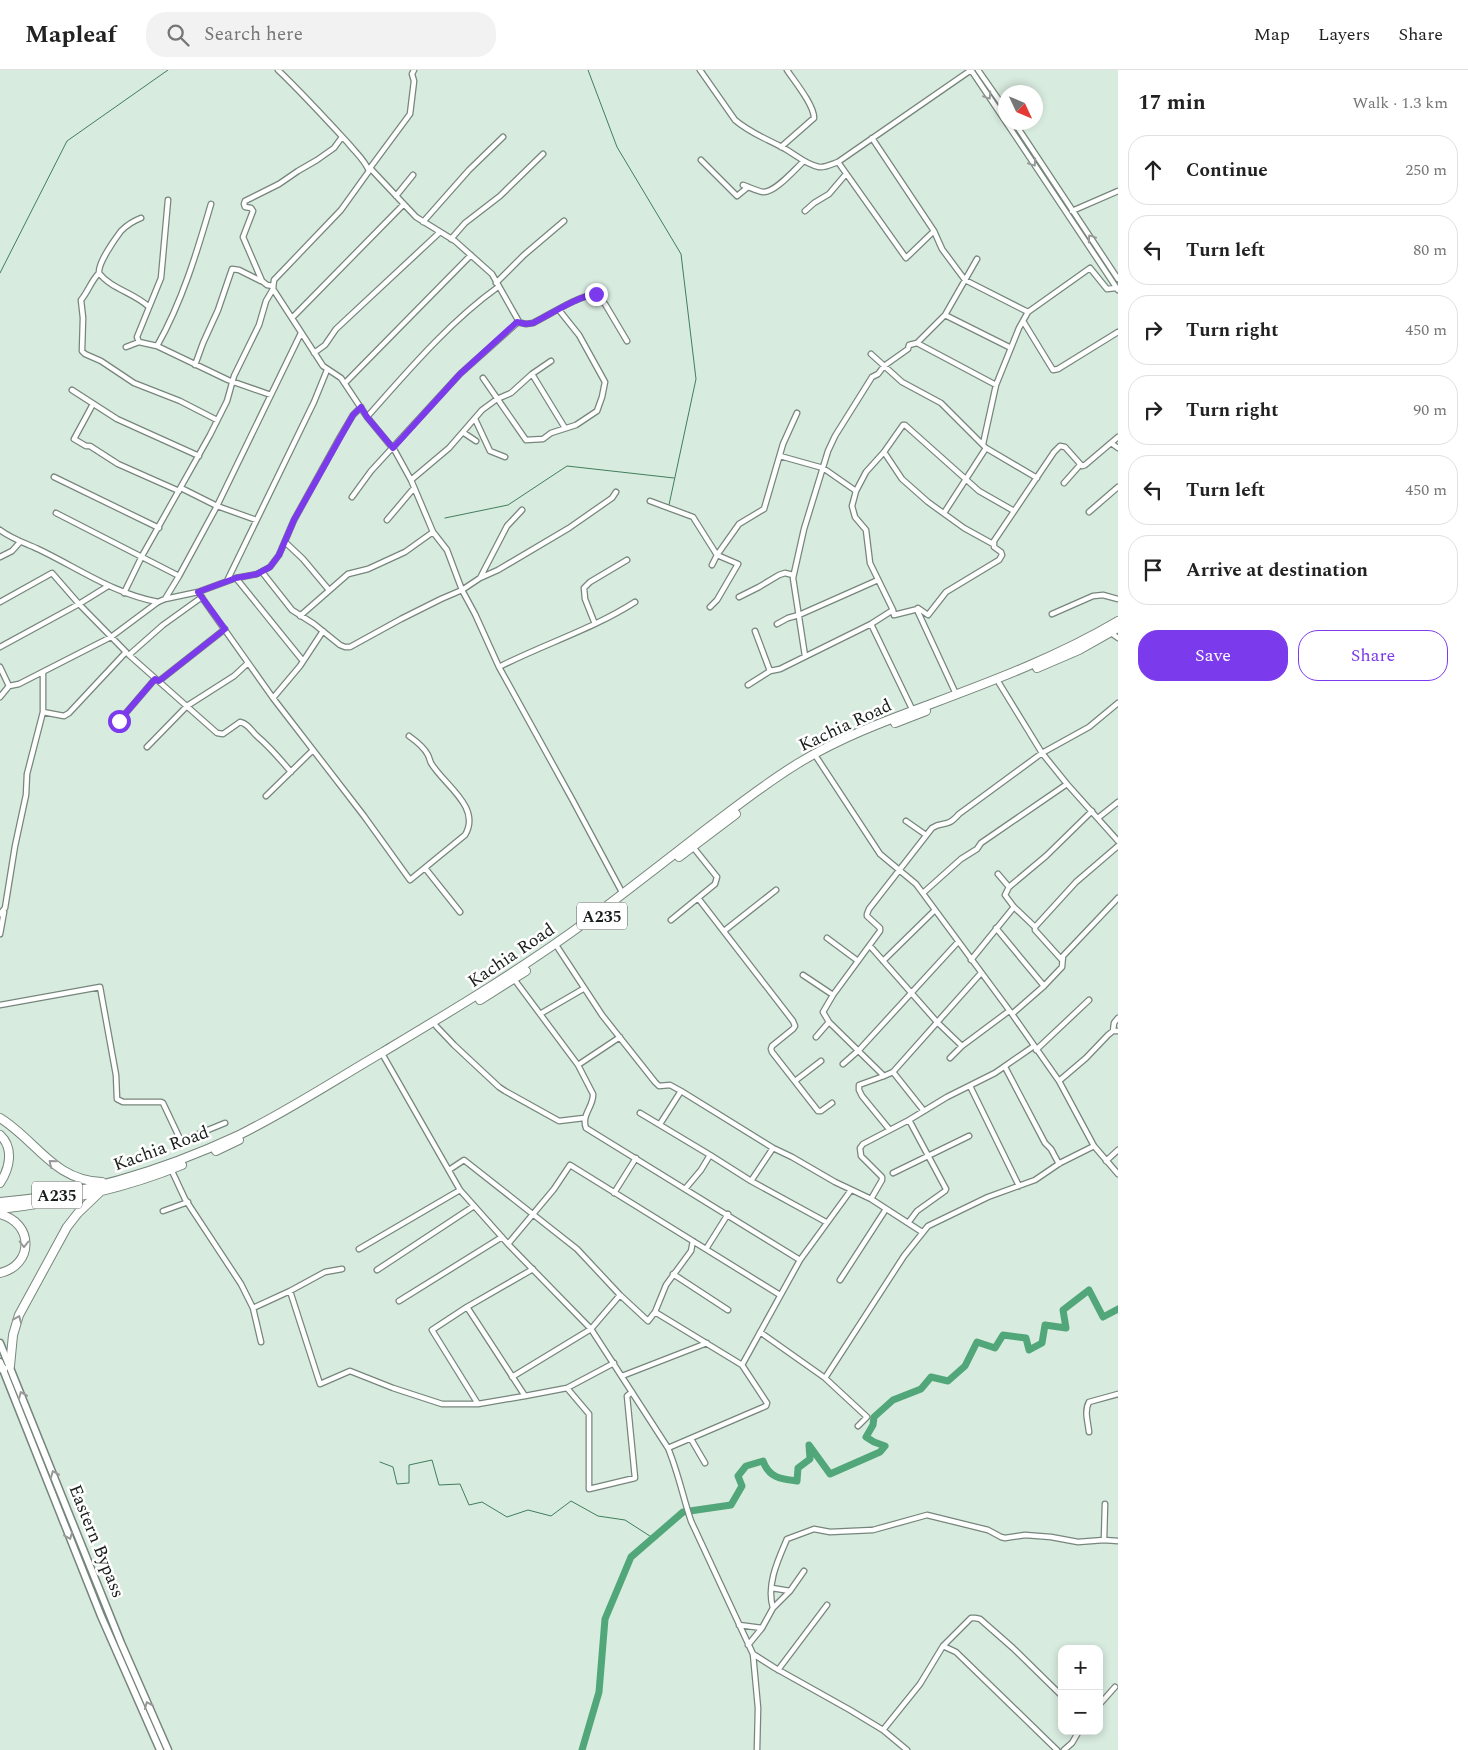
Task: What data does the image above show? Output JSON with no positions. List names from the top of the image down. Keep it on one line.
{"streets":{"highway":["Kachia Road","A235"],"main road":["Eastern Bypass"]},"north":"bottom right","page":{"header":"Mapleaf","search":"Search here","nav":["Map","Layers","Share"],"heading":["17 min","Walk · 1.3 km"],"list":[["Continue","250 m"],["Turn left","80 m"],["Turn right","450 m"],["Turn right","90 m"],["Turn left","450 m"],"Arrive at destination"],"buttons":["Save","Share"],"map_buttons":["+","−"]}}
